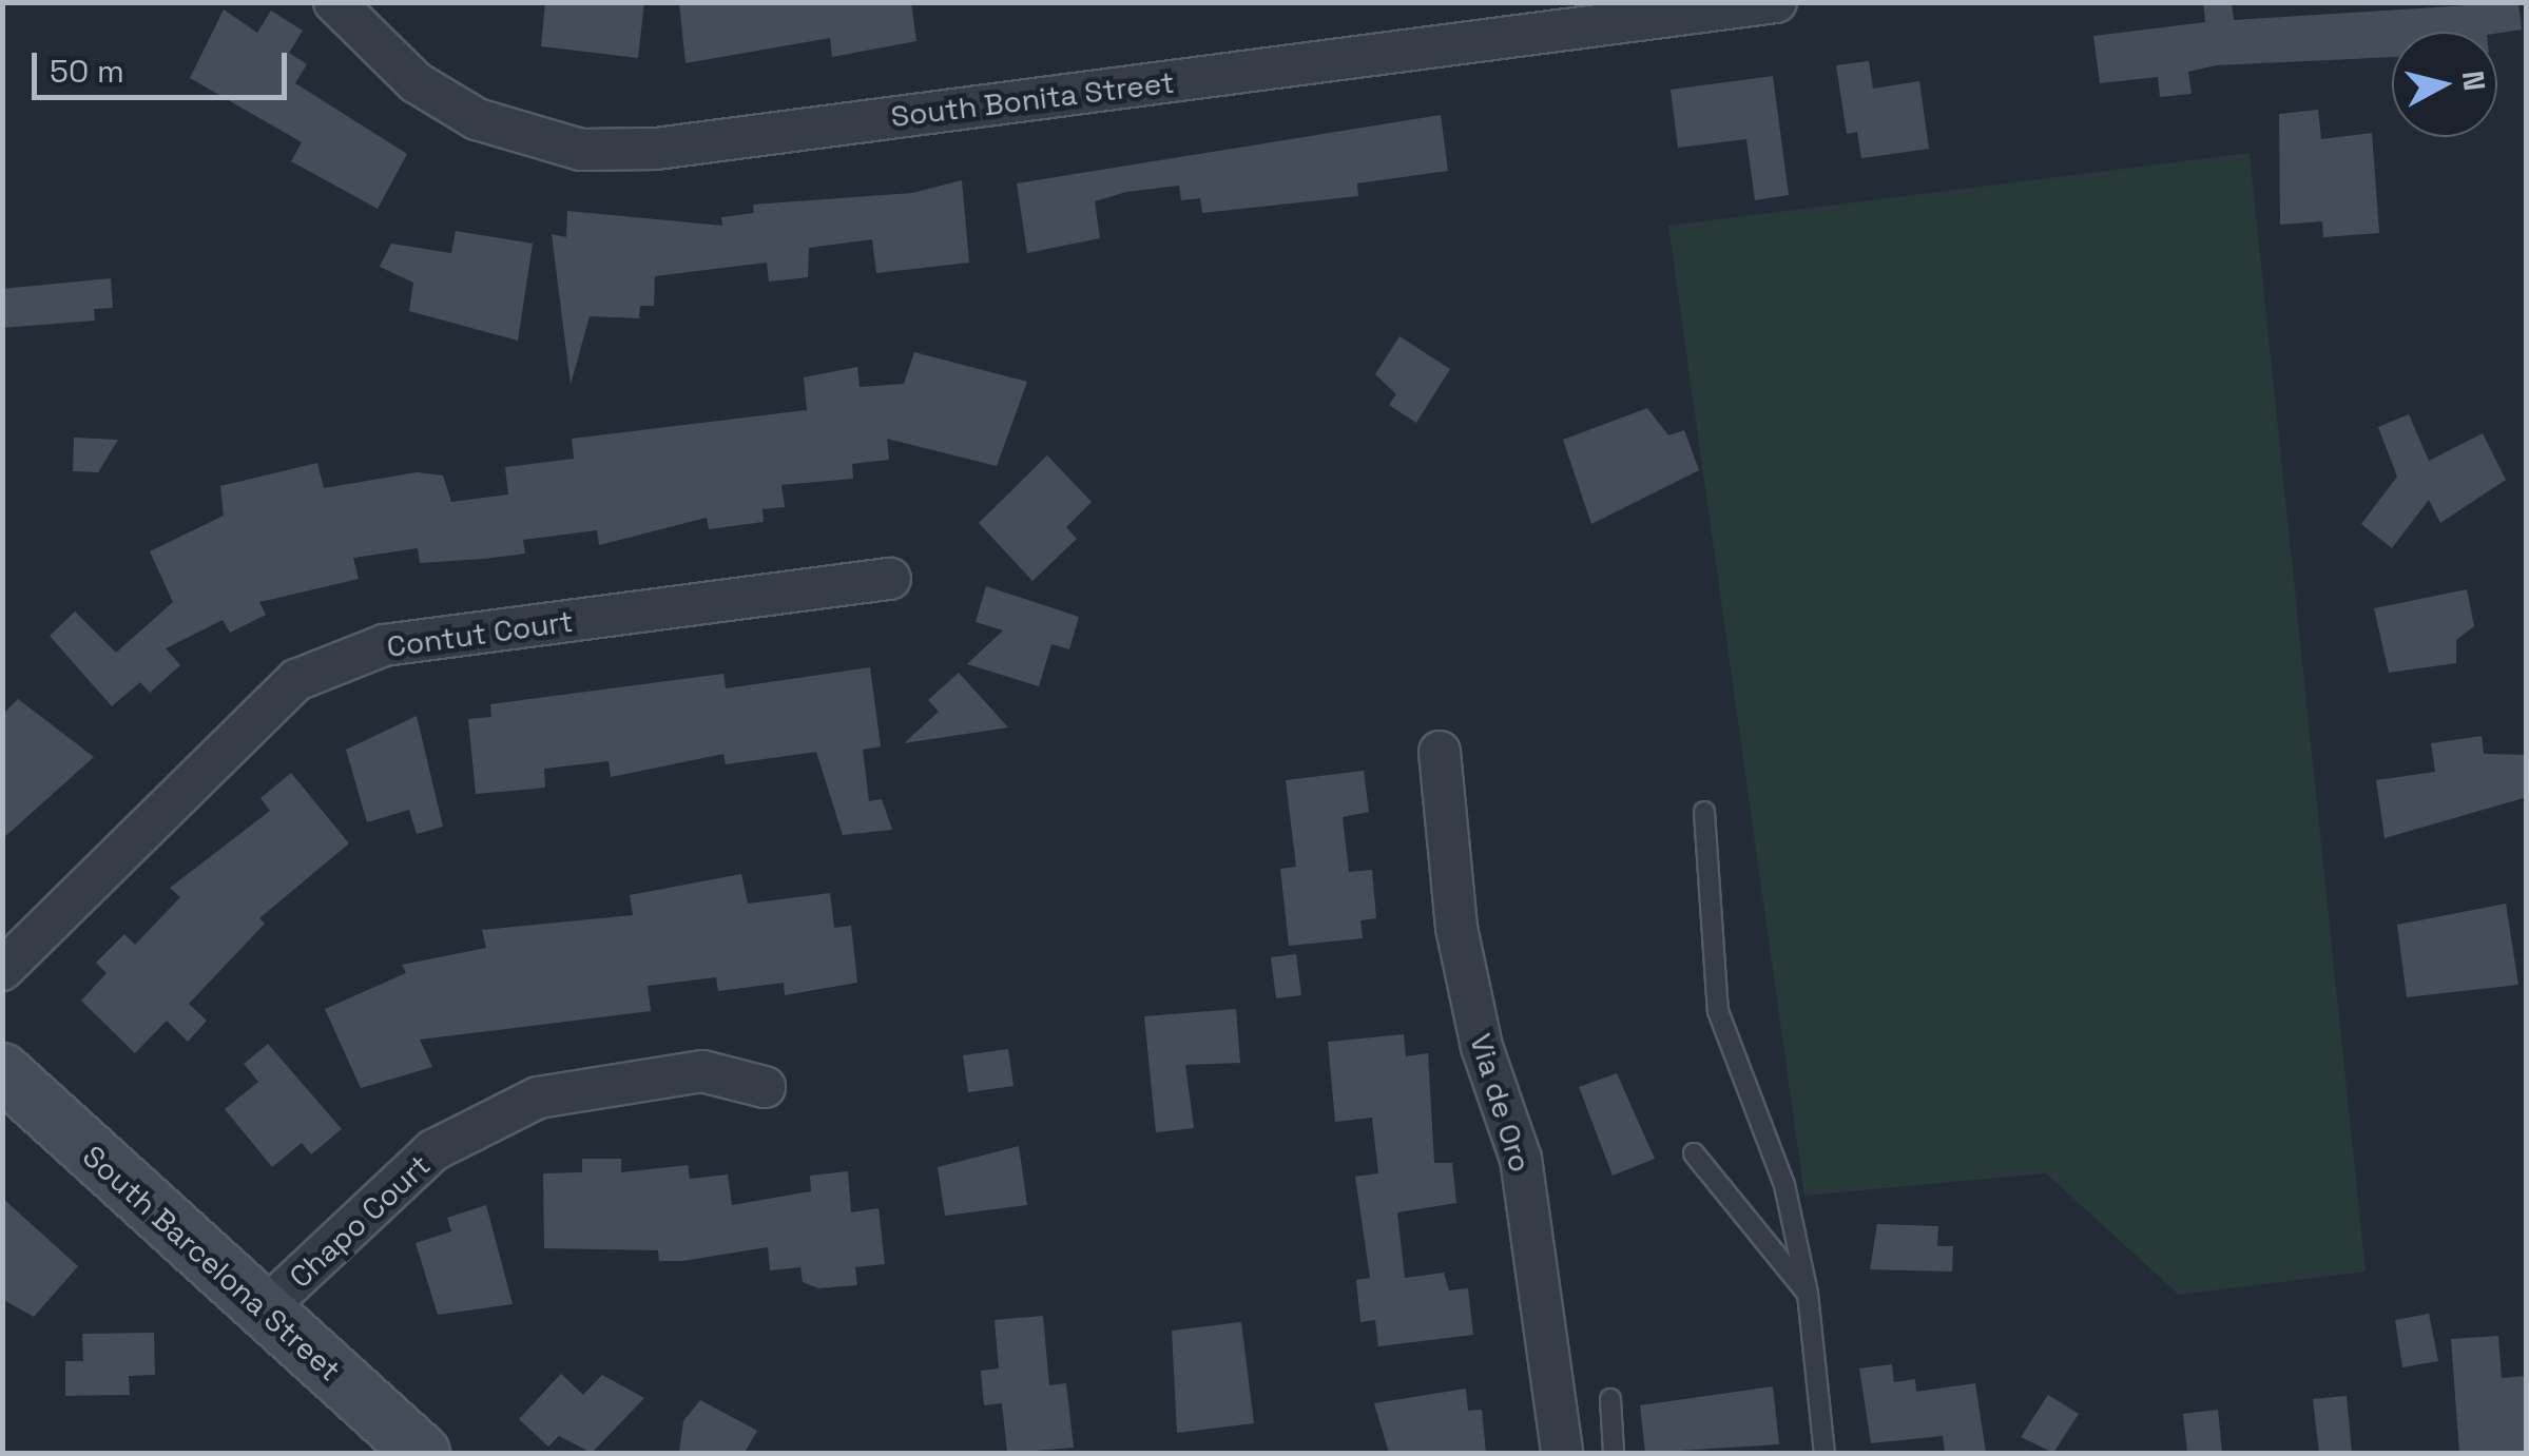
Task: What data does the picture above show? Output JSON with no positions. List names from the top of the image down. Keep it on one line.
{"streets":{"main road":["South Barcelona Street"],"street":["South Bonita Street","Contut Court","Via de Oro","Chapo Court"]},"crossings":[["Chapo Court","South Barcelona Street"]],"scale_bar":"50 m","north":"right"}
